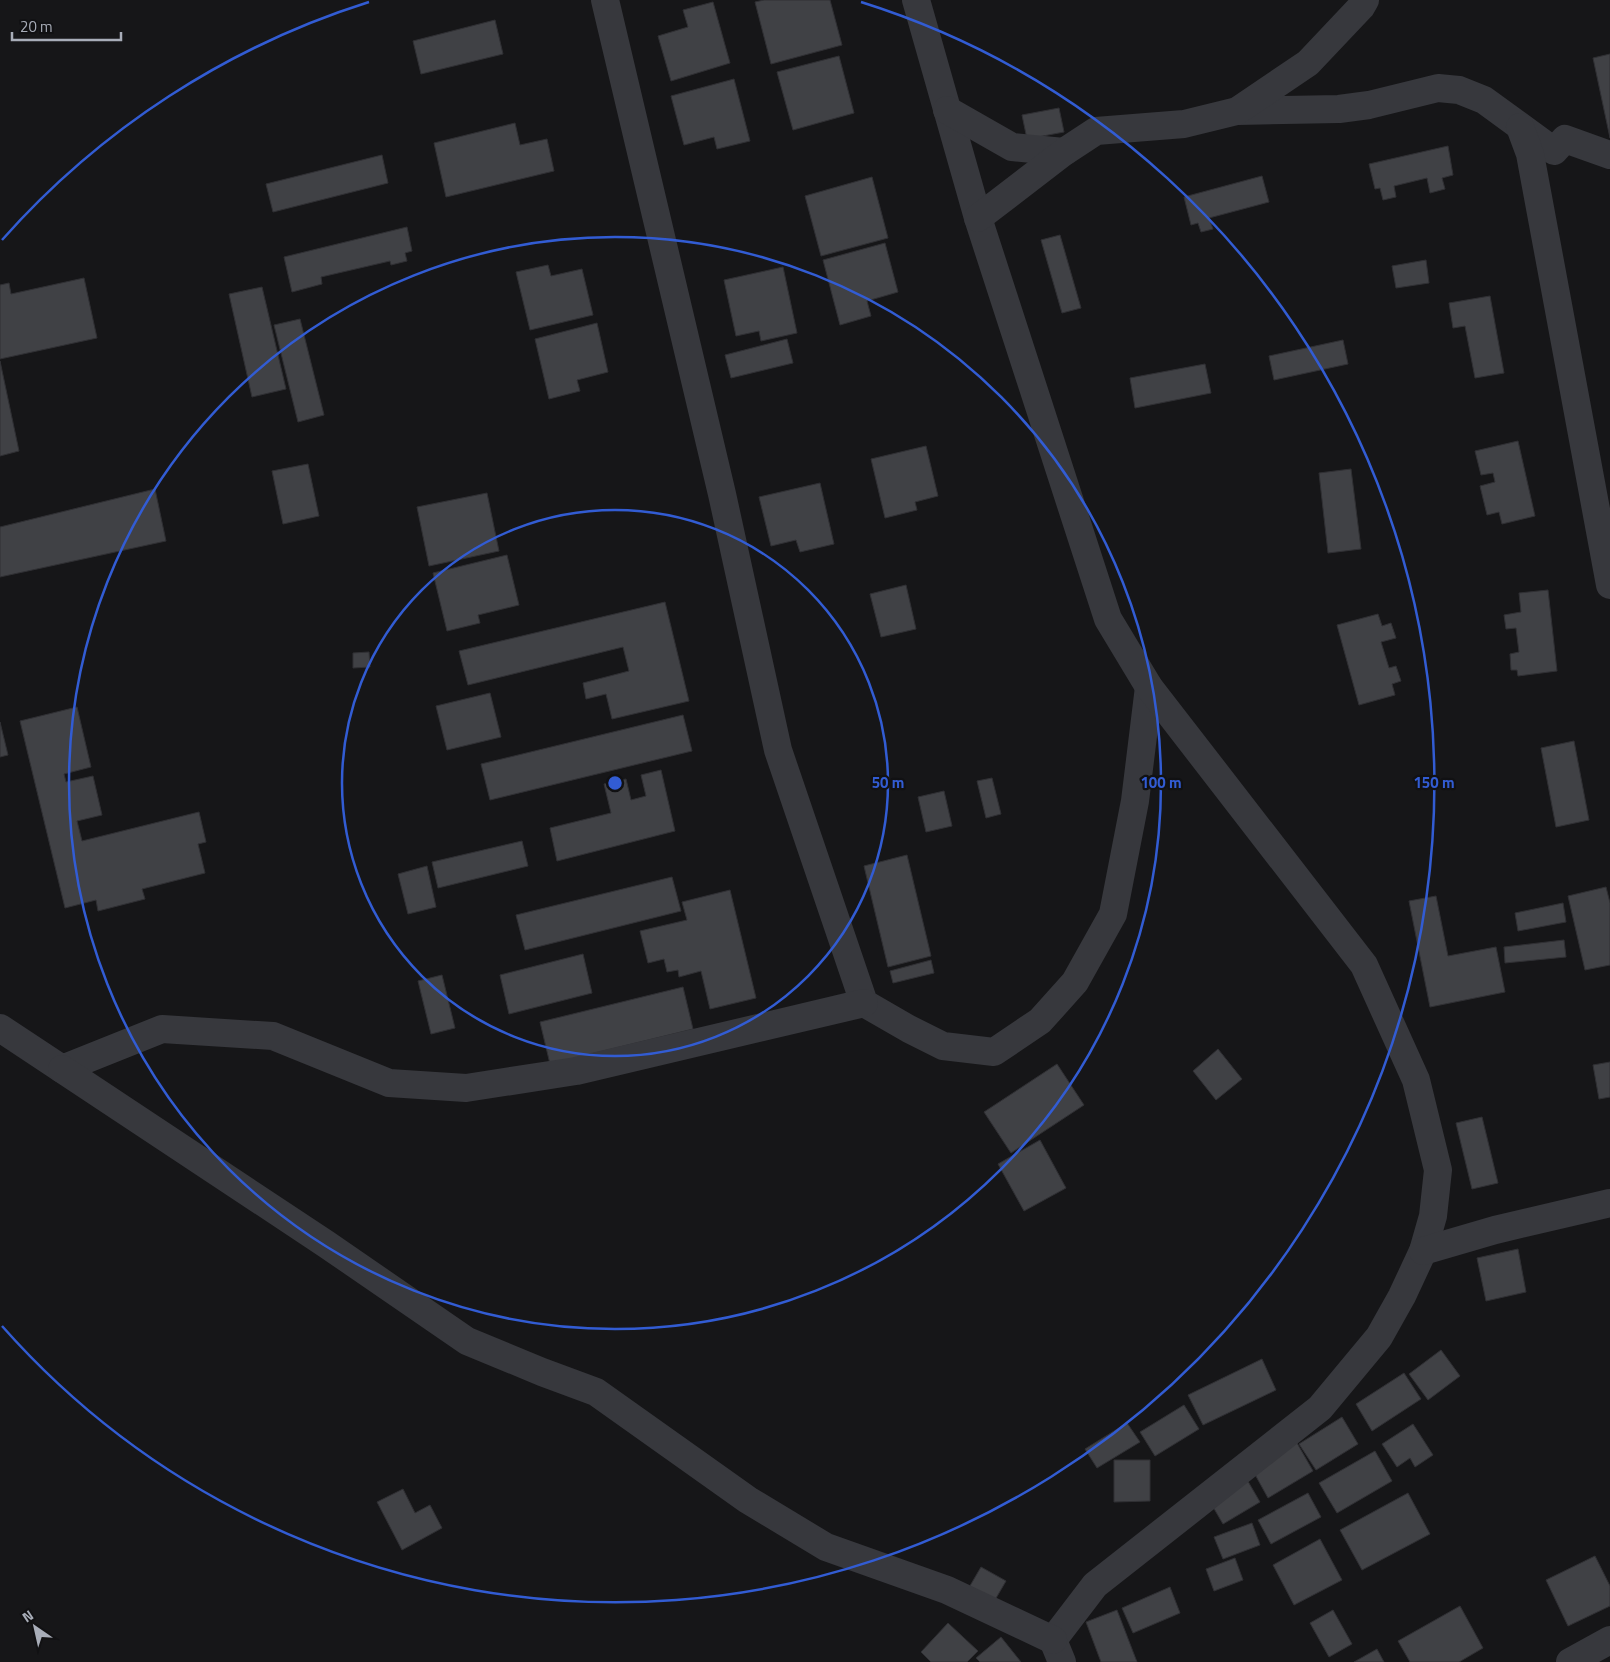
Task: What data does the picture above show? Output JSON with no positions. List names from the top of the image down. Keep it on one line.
{"scale_bar":"20 m","north":"top left","rings":["50 m","100 m","150 m"]}
